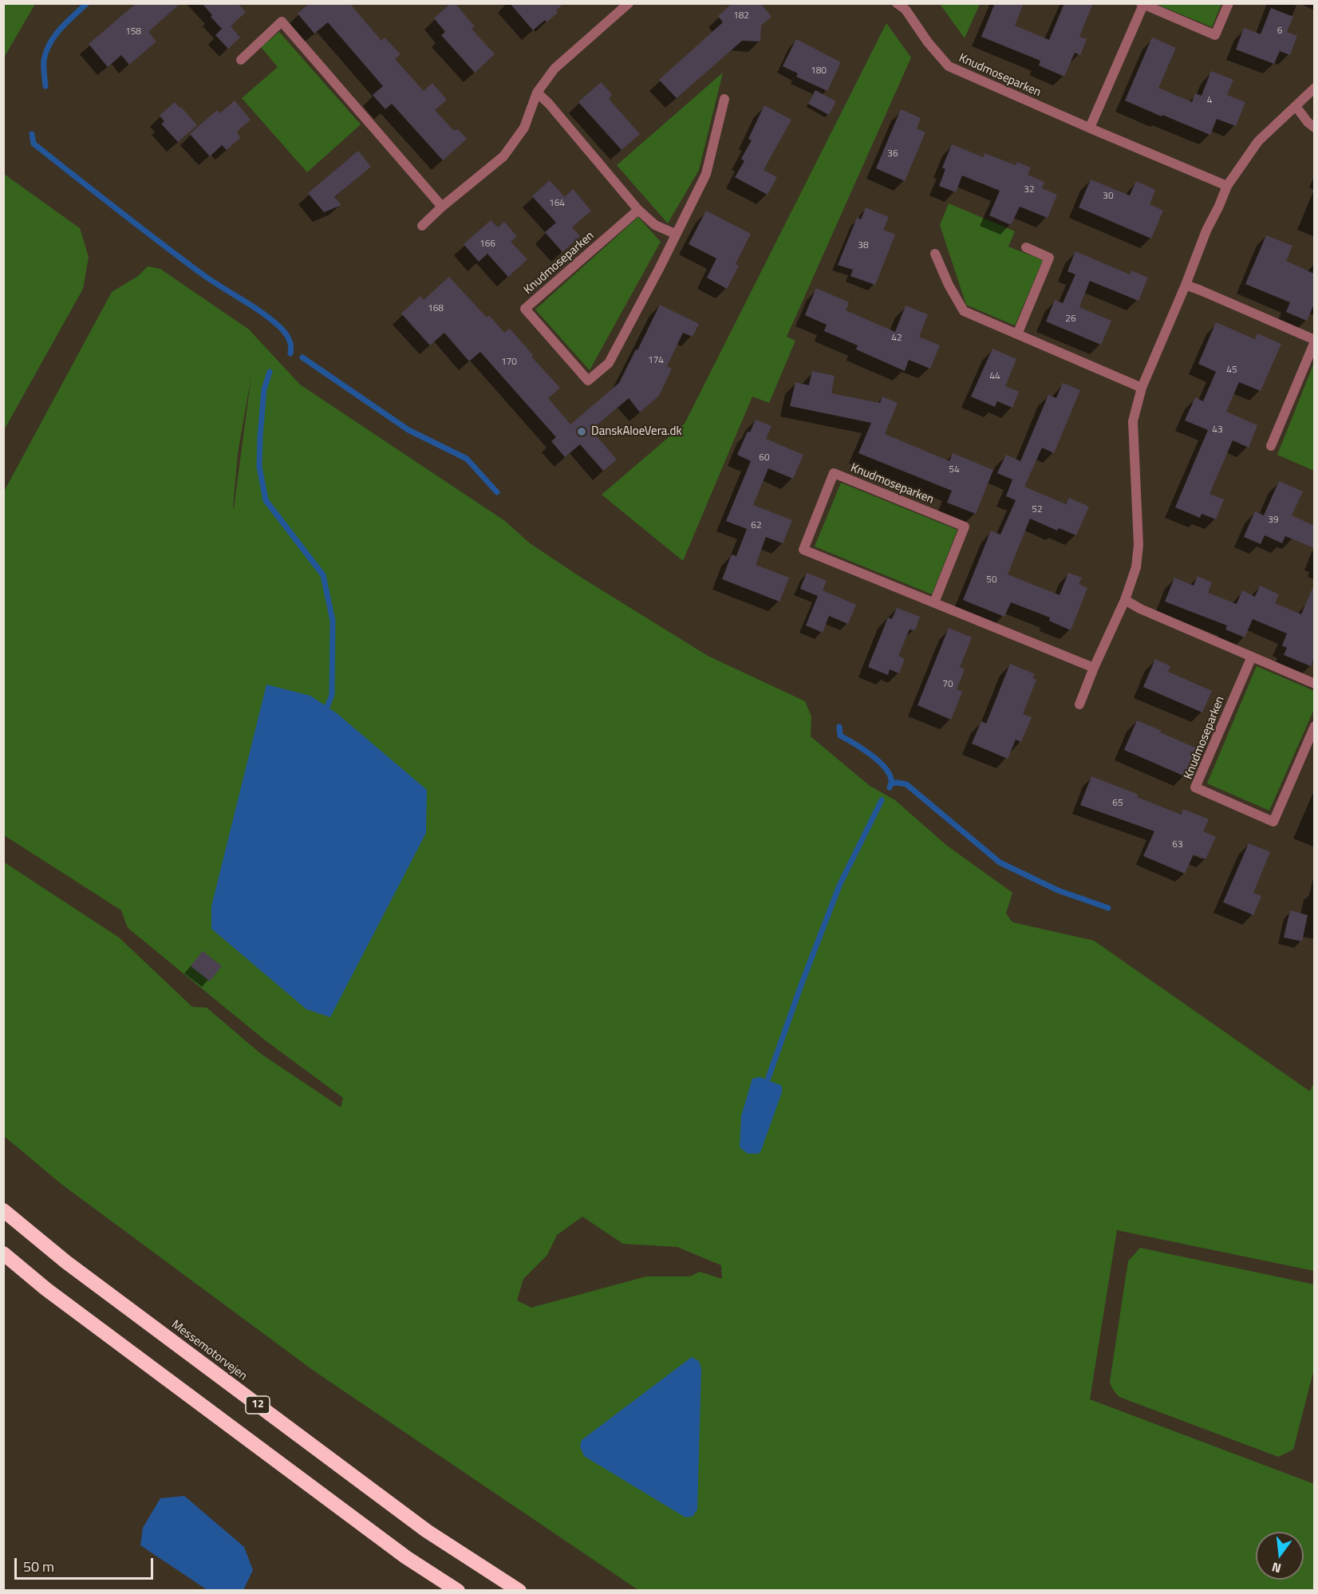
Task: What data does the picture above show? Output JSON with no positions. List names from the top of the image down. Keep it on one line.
{"streets":{"highway":["Messemotorvejen","12"],"street":["Knudmoseparken"]},"places":["DanskAloeVera.dk"],"house_numbers":["182","6","158","180","4","36","32","30","164","166","38","168","26","42","174","170","45","44","43","60","54","52","39","62","50","70","65","63"],"scale_bar":"50 m","north":"bottom"}
